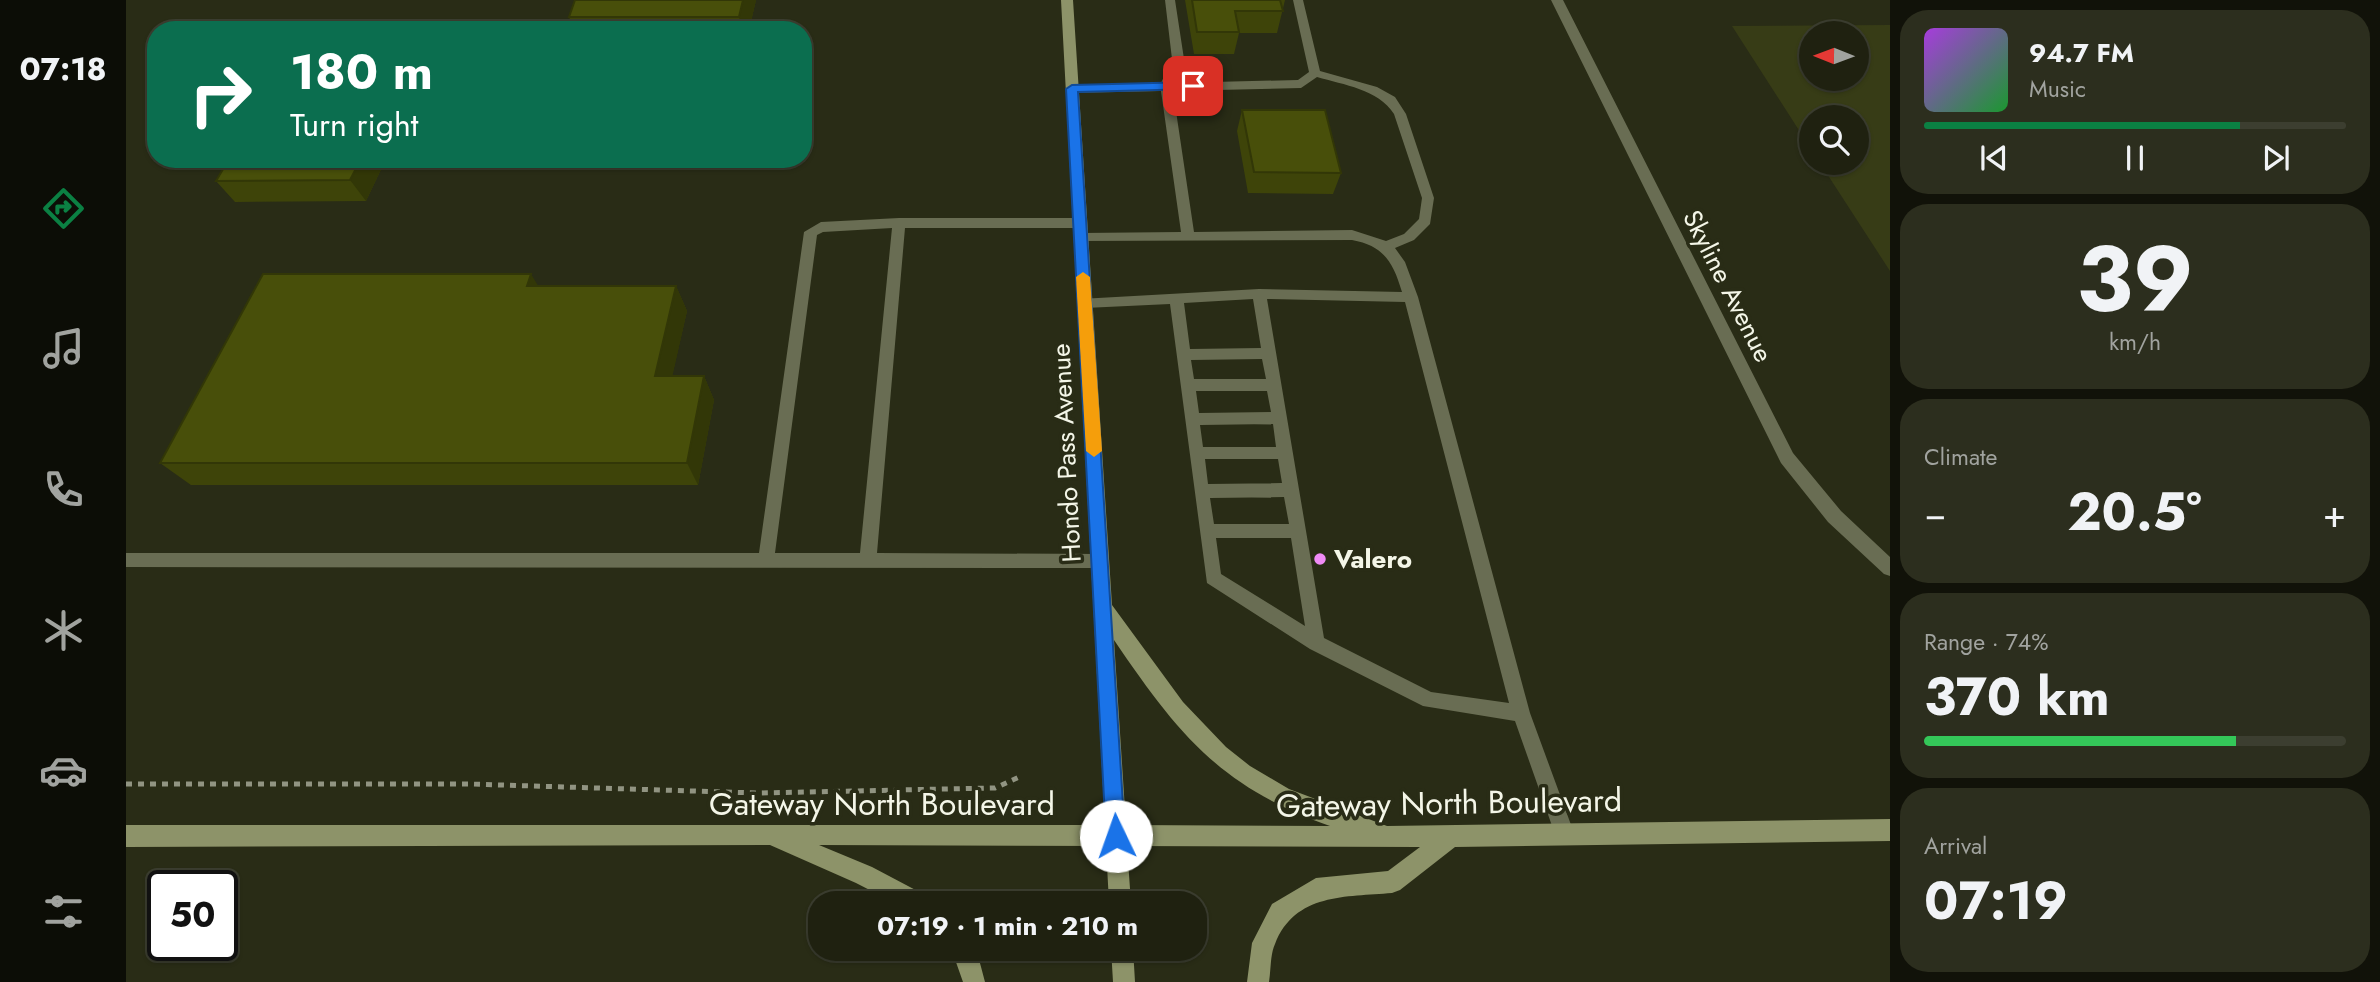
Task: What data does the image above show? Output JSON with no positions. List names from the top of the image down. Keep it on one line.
{"streets":{"main road":["Hondo Pass Avenue","Gateway North Boulevard"],"street":["Skyline Avenue"]},"crossings":[["Hondo Pass Avenue","Gateway North Boulevard"]],"places":["Valero"],"north":"left","page":{"tabs":"07:18","turn":["180 m","Turn right"],"song":["94.7 FM","Music"],"tile":[["39","km/h"],"Climate",["Range · 74%","370 km"],["Arrival","07:19"]],"heat":["−","20.5°","+"],"limit":"50","trip":"07:19 · 1 min · 210 m"}}
